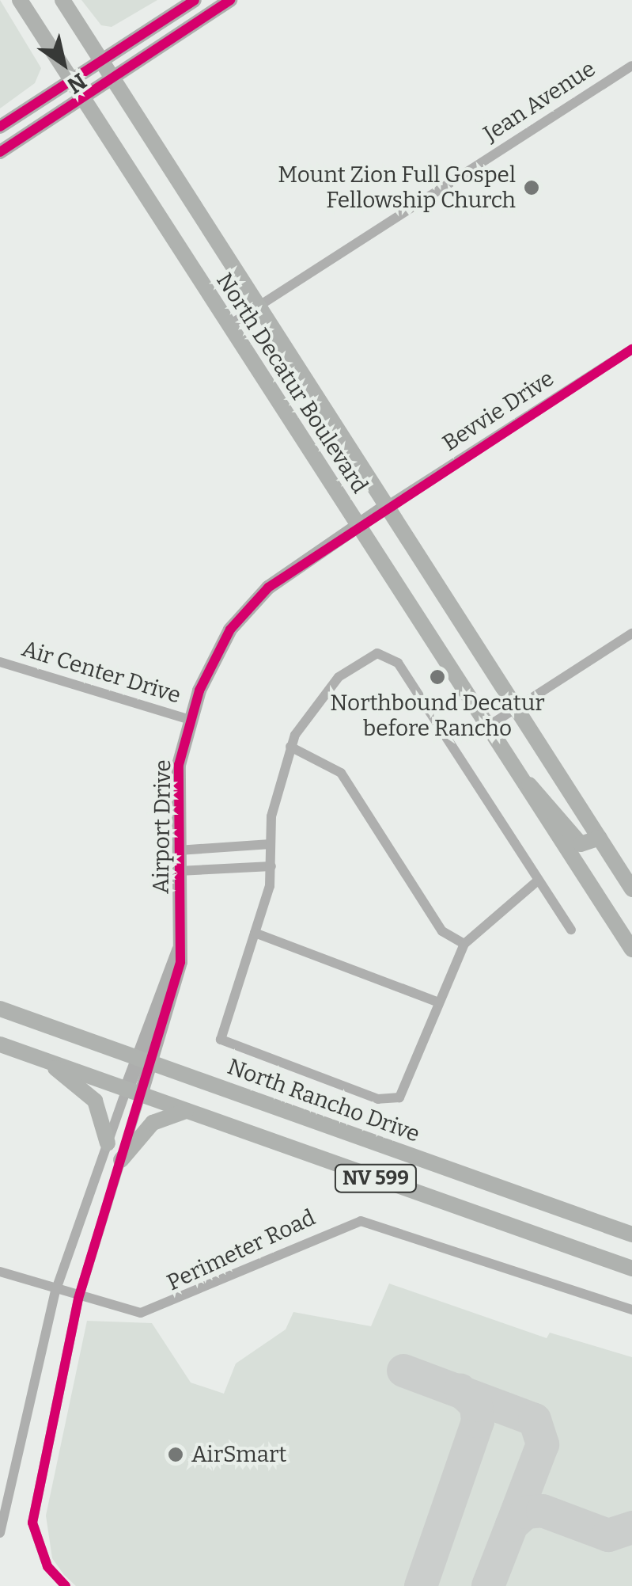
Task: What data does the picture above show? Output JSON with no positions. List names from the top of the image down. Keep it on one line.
{"streets":{"main road":["North Decatur Boulevard","North Rancho Drive","NV 599"],"street":["Jean Avenue","Bevvie Drive","Air Center Drive","Airport Drive","Perimeter Road"]},"crossings":[["Jean Avenue","North Decatur Boulevard"],["North Decatur Boulevard","Bevvie Drive"],["North Decatur Boulevard","Airport Drive"],["Bevvie Drive","Airport Drive"],["Air Center Drive","Airport Drive"],["Airport Drive","North Rancho Drive"]],"places":["Mount Zion Full Gospel Fellowship Church","Northbound Decatur before Rancho","AirSmart"],"north":"bottom right"}
